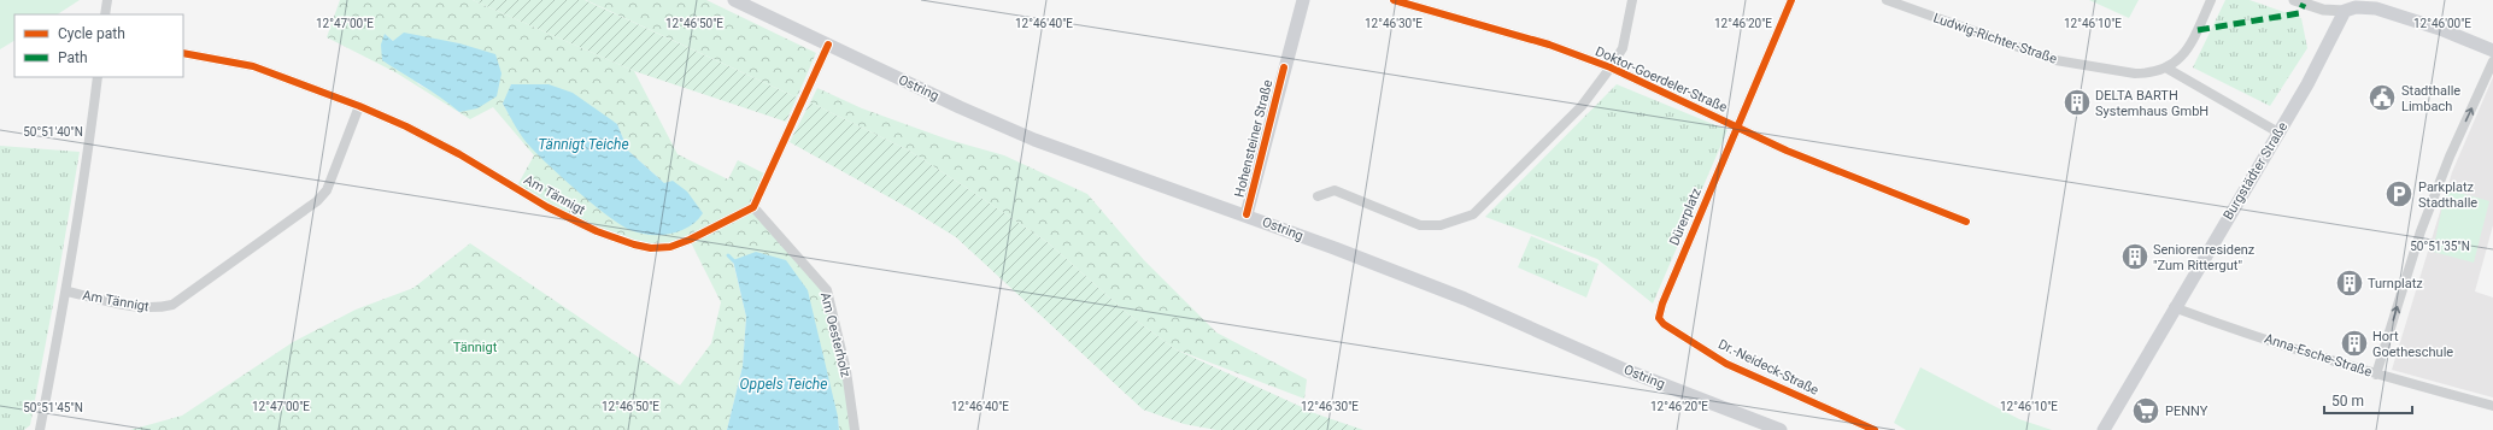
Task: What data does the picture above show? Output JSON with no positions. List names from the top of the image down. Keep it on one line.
{"streets":{"main road":["Ostring","Hohensteiner Straße","Burgstädter Straße"],"street":["Ludwig-Richter-Straße","Doktor-Goerdeler-Straße","Am Tännigt","Dürerplatz","Am Oesterholz","Anna-Esche-Straße","Dr.-Neideck-Straße"]},"crossings":[["Doktor-Goerdeler-Straße","Dürerplatz"],["Ostring","Hohensteiner Straße"],["Burgstädter Straße","Anna-Esche-Straße"],["Am Tännigt","Am Oesterholz"],["Dürerplatz","Dr.-Neideck-Straße"]],"water":["Tännigt Teiche","Oppels Teiche"],"parks":["Tännigt"],"places":{"public building":["Stadthalle Limbach"],"building":["DELTA BARTH Systemhaus GmbH","Seniorenresidenz \"Zum Rittergut\"","Turnplatz","Hort Goetheschule"],"parking":["Parkplatz Stadthalle"],"supermarket":["PENNY"]},"legend":["Cycle path","Path"],"scale_bar":"50 m","coordinates":["12°46'30\"E","12°46'20\"E","12°47'00\"E","12°46'50\"E","12°46'40\"E","12°46'10\"E","12°46'00\"E","50°51'40\"N","50°51'35\"N","50°51'45\"N"]}
